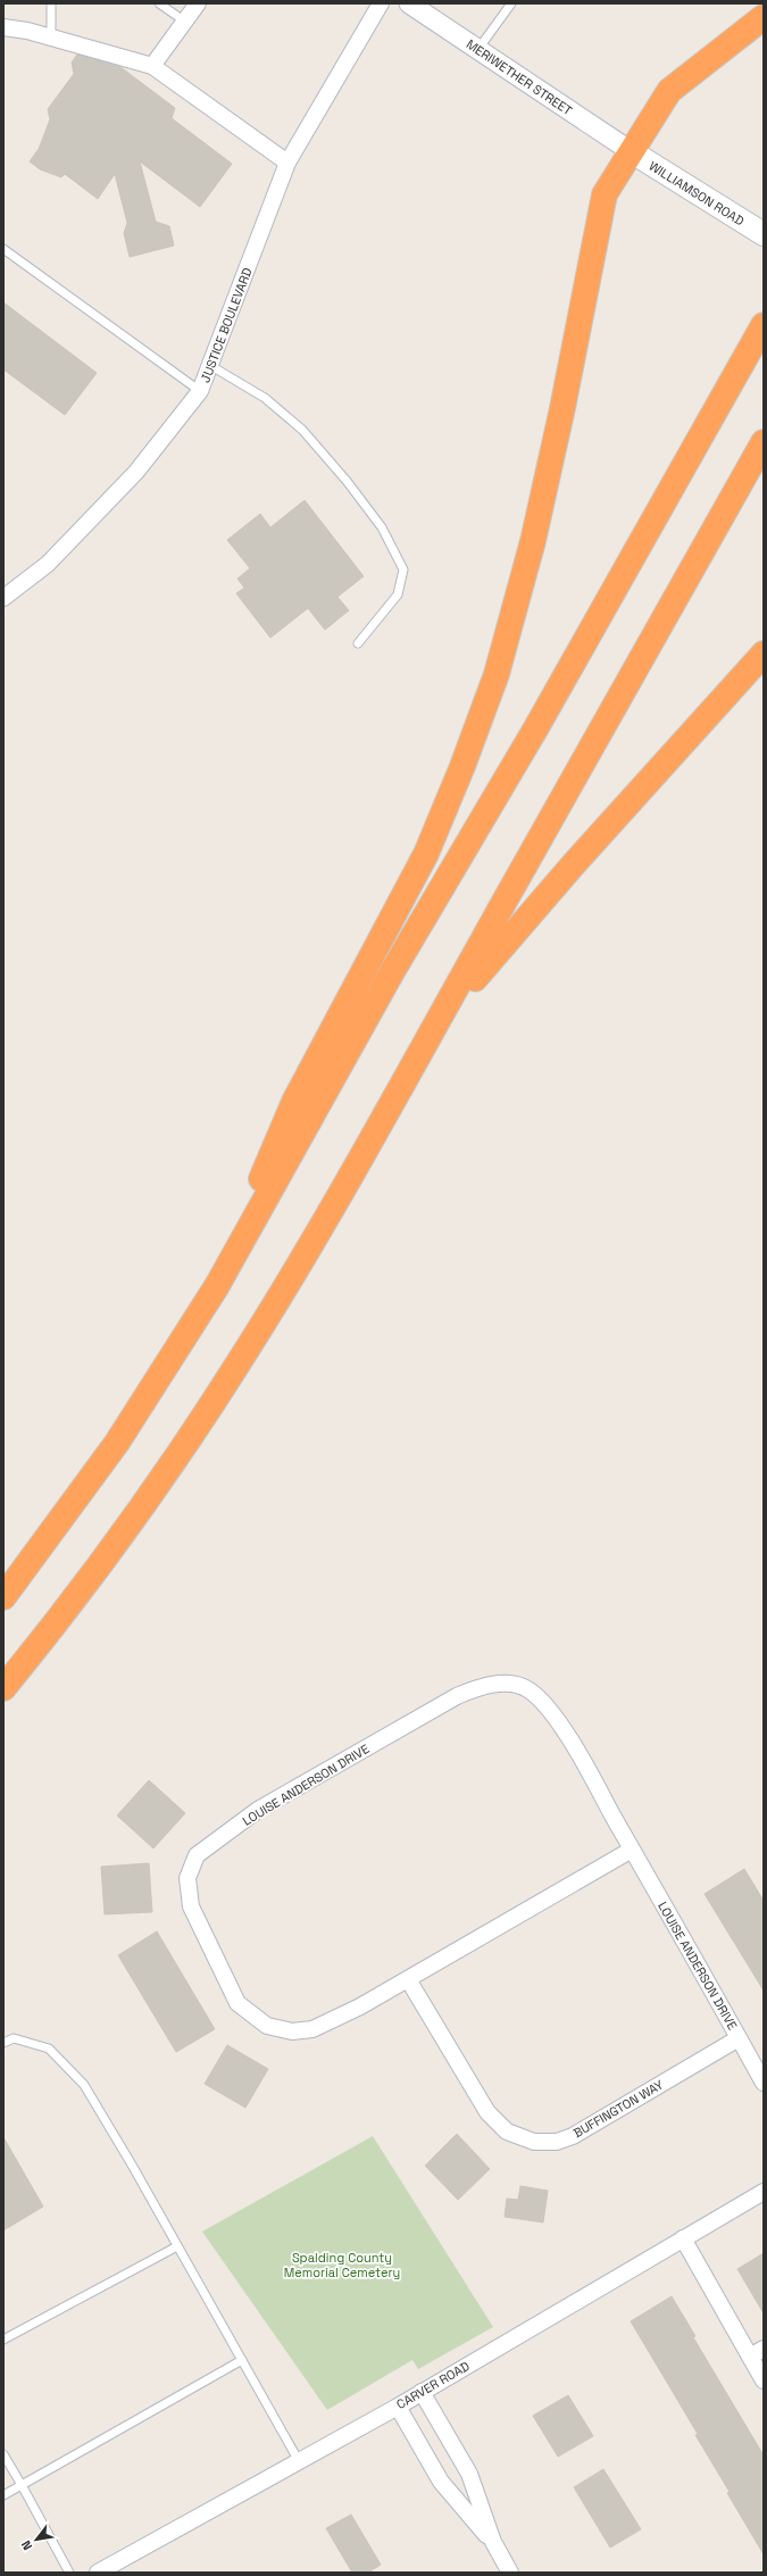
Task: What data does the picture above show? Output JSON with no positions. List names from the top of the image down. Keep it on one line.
{"streets":{"main road":["WILLIAMSON ROAD"],"street":["MERIWETHER STREET","JUSTICE BOULEVARD","LOUISE ANDERSON DRIVE","BUFFINGTON WAY","CARVER ROAD"]},"crossings":[["MERIWETHER STREET","WILLIAMSON ROAD"],["LOUISE ANDERSON DRIVE","BUFFINGTON WAY"]],"parks":["Spalding County Memorial Cemetery"],"north":"bottom left"}
